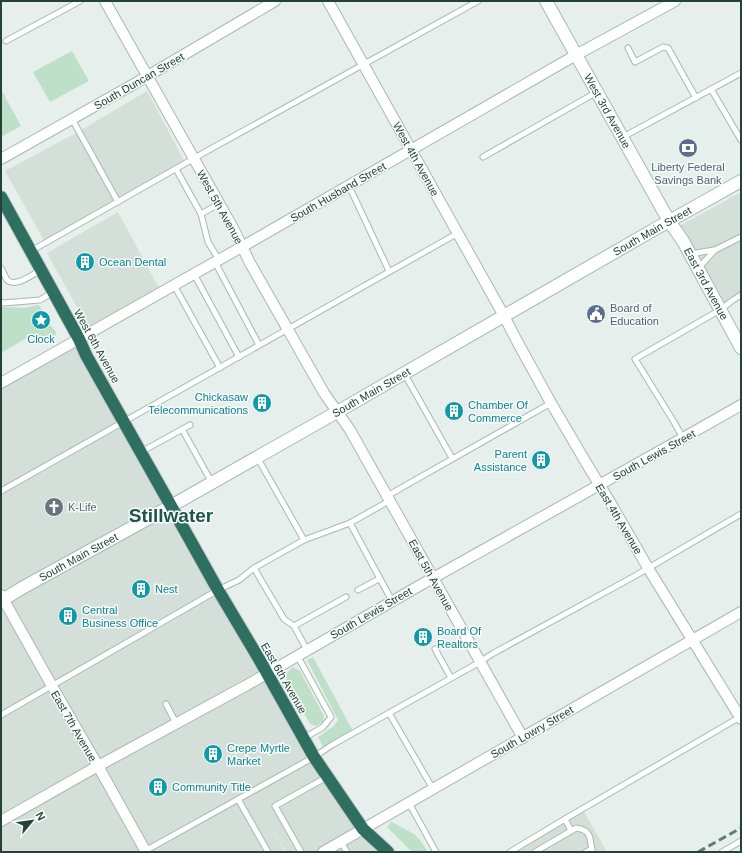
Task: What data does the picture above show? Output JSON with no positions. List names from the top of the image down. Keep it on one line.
{"streets":{"highway":["West 6th Avenue","East 6th Avenue"],"main road":["West 3rd Avenue","South Main Street","East 3rd Avenue"],"street":["South Duncan Street","West 4th Avenue","South Husband Street","West 5th Avenue","South Lewis Street","East 4th Avenue","East 5th Avenue","East 7th Avenue","South Lowry Street"]},"crossings":[["South Duncan Street","West 5th Avenue"],["West 3rd Avenue","South Husband Street"],["West 3rd Avenue","South Main Street"],["West 3rd Avenue","East 3rd Avenue"],["West 4th Avenue","South Husband Street"],["West 4th Avenue","South Main Street"],["West 4th Avenue","East 4th Avenue"],["South Husband Street","West 5th Avenue"],["South Husband Street","West 6th Avenue"],["West 5th Avenue","South Main Street"],["West 5th Avenue","East 5th Avenue"],["South Main Street","East 3rd Avenue"],["South Main Street","West 6th Avenue"],["South Main Street","East 4th Avenue"],["South Main Street","East 5th Avenue"],["South Main Street","East 6th Avenue"],["South Main Street","East 7th Avenue"],["West 6th Avenue","East 6th Avenue"],["South Lewis Street","East 4th Avenue"],["South Lewis Street","East 5th Avenue"],["South Lewis Street","East 6th Avenue"],["South Lewis Street","East 7th Avenue"],["East 4th Avenue","South Lowry Street"],["East 5th Avenue","South Lowry Street"],["East 6th Avenue","South Lowry Street"]],"districts":["Stillwater"],"places":{"bank":["Liberty Federal Savings Bank"],"building":["Ocean Dental","Chickasaw Telecommunications","Chamber Of Commerce","Parent Assistance","Nest","Central Business Office","Board Of Realtors","Crepe Myrtle Market","Community Title"],"public building":["Board of Education"],"place":["Clock"],"church":["K-Life"]},"north":"top right"}
